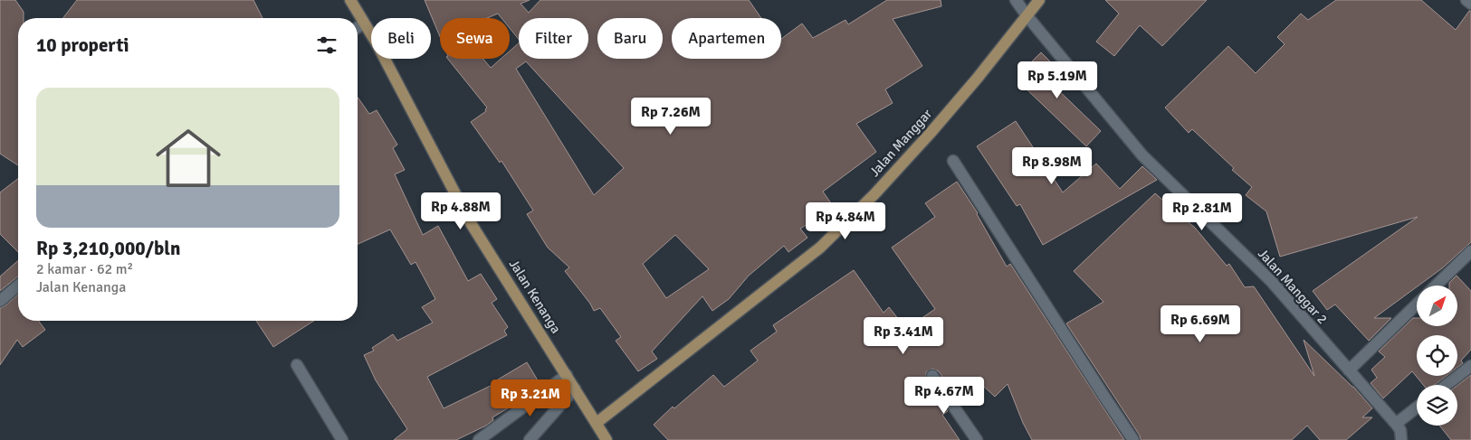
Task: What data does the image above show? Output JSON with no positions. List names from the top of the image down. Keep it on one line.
{"streets":{"main road":["Jalan Manggar","Jalan Kenanga"],"street":["Jalan Manggar 2"]},"crossings":[["Jalan Manggar","Jalan Manggar 2"],["Jalan Manggar","Jalan Kenanga"]],"north":"top right","page":{"chip":["Beli","Sewa","Filter","Baru","Apartemen"],"heading":"10 properti","price":["Rp 5.19M","Rp 7.26M","Rp 8.98M","Rp 4.88M","Rp 2.81M","Rp 4.84M","Rp 6.69M","Rp 3.41M","Rp 4.67M","Rp 3.21M"],"list":[{"name":"Rp 3,210,000/bln","note":"2 kamar · 62 m² · Jalan Kenanga"}]}}
